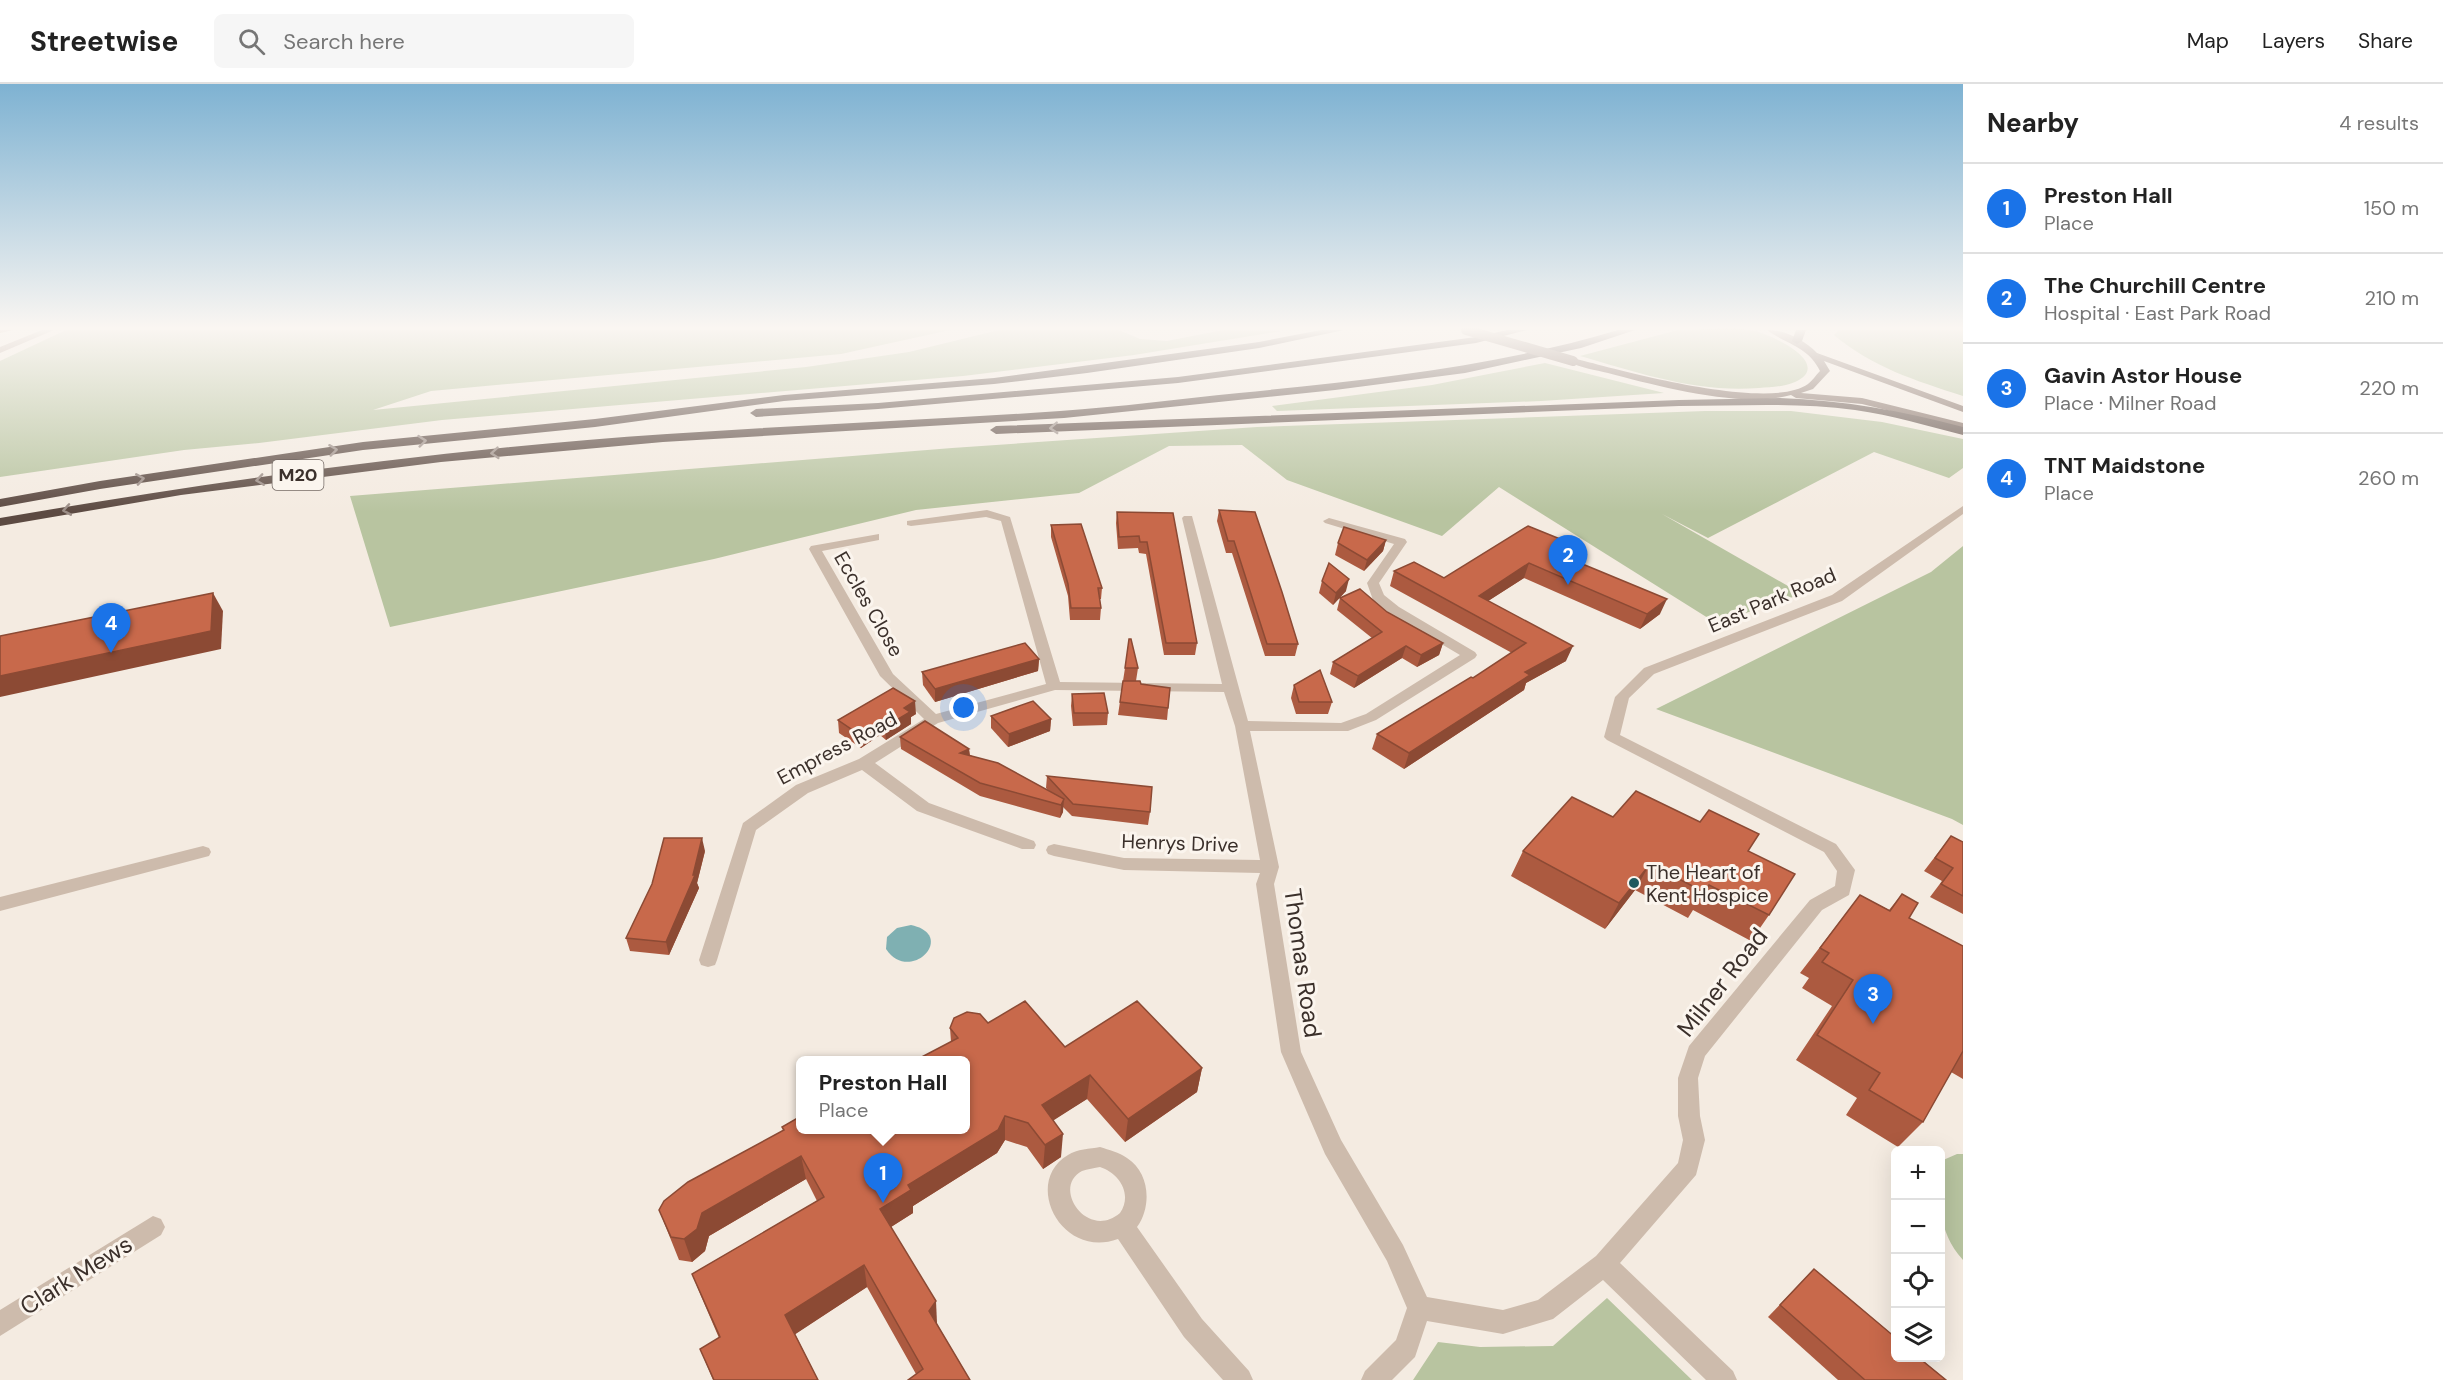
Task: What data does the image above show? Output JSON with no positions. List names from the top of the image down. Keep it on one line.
{"streets":{"highway":["M20"],"street":["East Park Road","Eccles Close","Empress Road","Henrys Drive","Thomas Road","Milner Road","Clark Mews"]},"crossings":[["East Park Road","Milner Road"],["Eccles Close","Empress Road"],["Empress Road","Thomas Road"],["Henrys Drive","Thomas Road"],["Thomas Road","Milner Road"]],"places":["The Heart of Kent Hospice"],"page":{"header":"Streetwise","search":"Search here","nav":["Map","Layers","Share"],"heading":["Nearby","4 results"],"list":[{"mark":"1","name":"Preston Hall","note":"Place","value":"150 m"},{"mark":"2","name":"The Churchill Centre","note":"Hospital · East Park Road","value":"210 m"},{"mark":"3","name":"Gavin Astor House","note":"Place · Milner Road","value":"220 m"},{"mark":"4","name":"TNT Maidstone","note":"Place","value":"260 m"}],"pins":["2","4","3","1"],"popup":["Preston Hall","Place"],"map_buttons":["+","−"]}}
